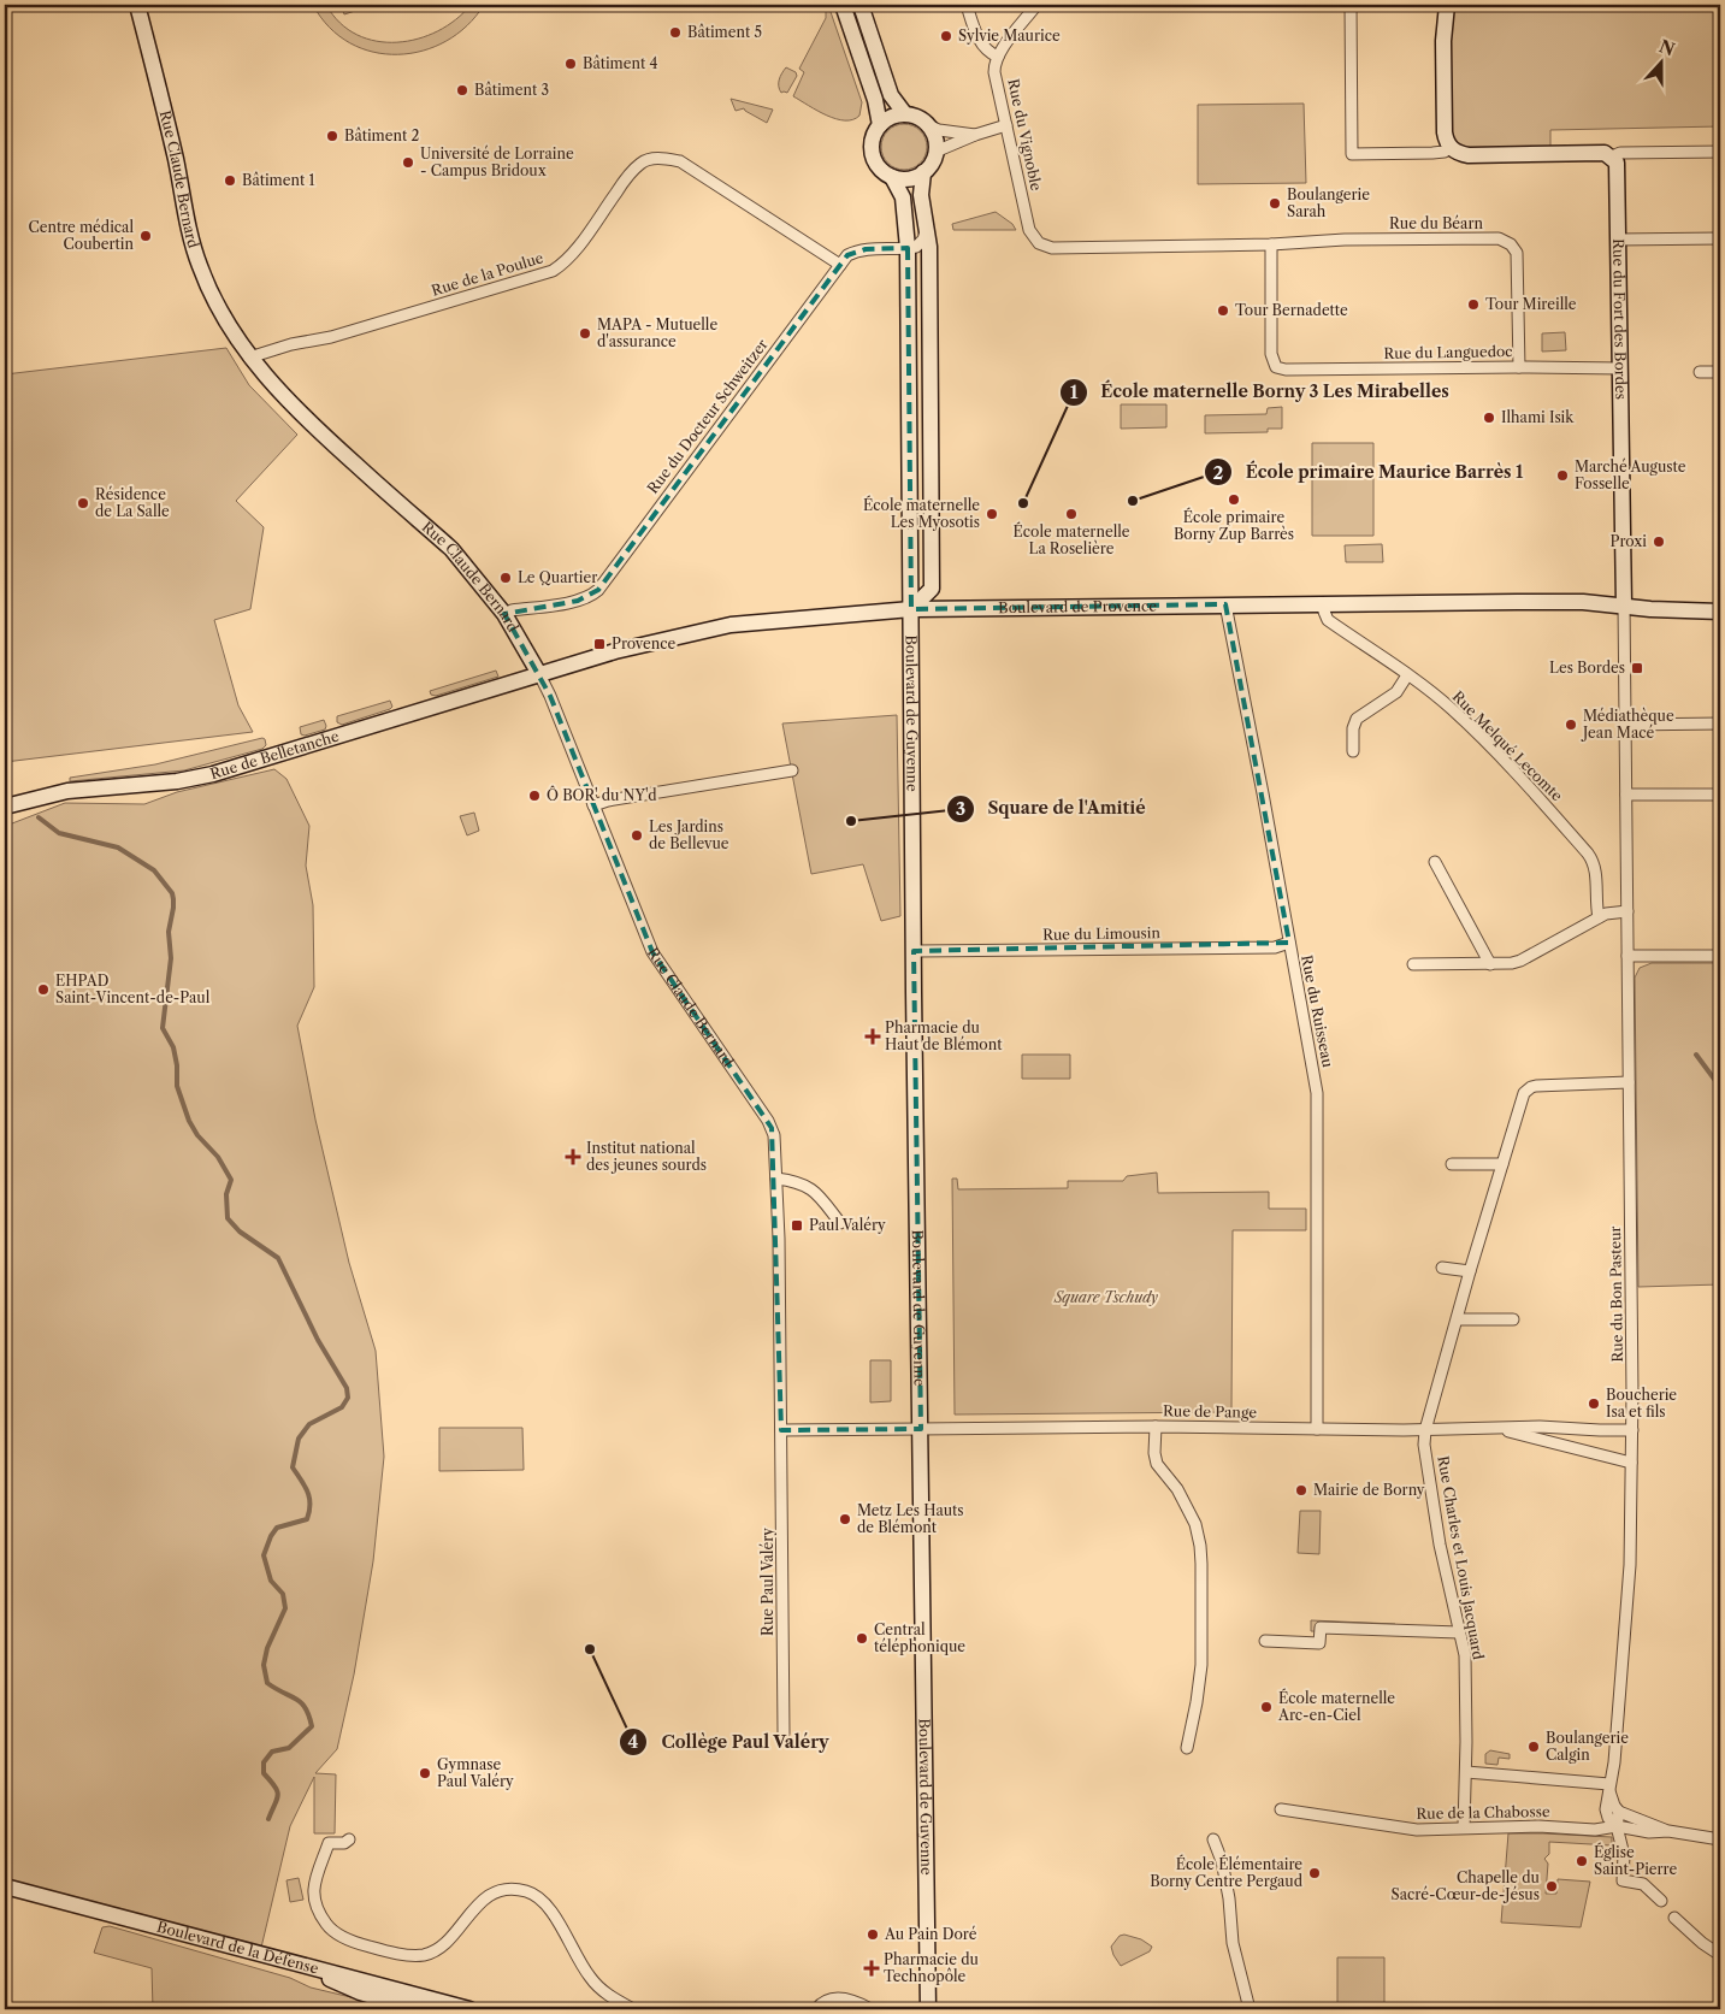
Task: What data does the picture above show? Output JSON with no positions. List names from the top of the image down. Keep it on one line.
{"streets":{"street":["Rue du Vignoble","Rue Claude Bernard","Rue du Béarn","Rue de la Poulue","Rue du Fort des Bordes","Rue du Languedoc","Rue du Docteur Schweitzer","Boulevard de Provence","Boulevard de Guyenne","Rue Melqué Lecomte","Rue de Belletanche","Rue du Limousin","Rue du Ruisseau","Rue du Bon Pasteur","Rue de Pange","Rue Charles et Louis Jacquard","Rue Paul Valéry","Rue de la Chabosse","Boulevard de la Défense"]},"crossings":[["Rue du Vignoble","Rue du Béarn"],["Rue Claude Bernard","Rue de la Poulue"],["Rue Claude Bernard","Rue du Docteur Schweitzer"],["Rue Claude Bernard","Boulevard de Provence"],["Rue Claude Bernard","Rue de Belletanche"],["Rue Claude Bernard","Rue Paul Valéry"],["Rue du Béarn","Rue du Languedoc"],["Rue de la Poulue","Rue du Docteur Schweitzer"],["Rue du Fort des Bordes","Rue du Languedoc"],["Rue du Fort des Bordes","Boulevard de Provence"],["Rue du Fort des Bordes","Rue du Bon Pasteur"],["Rue du Docteur Schweitzer","Boulevard de Guyenne"],["Boulevard de Provence","Boulevard de Guyenne"],["Boulevard de Provence","Rue Melqué Lecomte"],["Boulevard de Provence","Rue de Belletanche"],["Boulevard de Provence","Rue du Ruisseau"],["Boulevard de Guyenne","Rue du Limousin"],["Boulevard de Guyenne","Rue de Pange"],["Rue du Limousin","Rue du Ruisseau"],["Rue du Ruisseau","Rue de Pange"],["Rue du Bon Pasteur","Rue de Pange"],["Rue du Bon Pasteur","Rue Charles et Louis Jacquard"],["Rue du Bon Pasteur","Rue de la Chabosse"],["Rue de Pange","Rue Charles et Louis Jacquard"],["Rue Charles et Louis Jacquard","Rue de la Chabosse"]],"parks":["Square Tschudy"],"places":{"other":["Bâtiment 5","Sylvie Maurice","Bâtiment 4","Bâtiment 3","Bâtiment 2","Université de Lorraine - Campus Bridoux","Bâtiment 1","Boulangerie Sarah","Centre médical Coubertin","Tour Mireille","Tour Bernadette","MAPA - Mutuelle d'assurance","Ilhami Isik","Marché Auguste Fosselle","École primaire Borny Zup Barrès","École primaire Maurice Barrès 1","Résidence de La Salle","École maternelle Borny 3 Les Mirabelles","École maternelle Les Myosotis","École maternelle La Roselière","Proxi","Le Quartier","Médiathèque Jean Macé","Ô BOR' du NY'd","Square de l'Amitié","Les Jardins de Bellevue","EHPAD Saint-Vincent-de-Paul","Boucherie Isa et fils","Mairie de Borny","Metz Les Hauts de Blémont","Central téléphonique","Collège Paul Valéry","École maternelle Arc-en-Ciel","Boulangerie Calgin","Gymnase Paul Valéry","Église Saint-Pierre","École Élémentaire Borny Centre Pergaud","Chapelle du Sacré-Cœur-de-Jésus","Au Pain Doré"],"transit":["Provence","Les Bordes","Paul Valéry"],"health":["Pharmacie du Haut de Blémont","Institut national des jeunes sourds","Pharmacie du Technopôle"]},"north":"top"}
